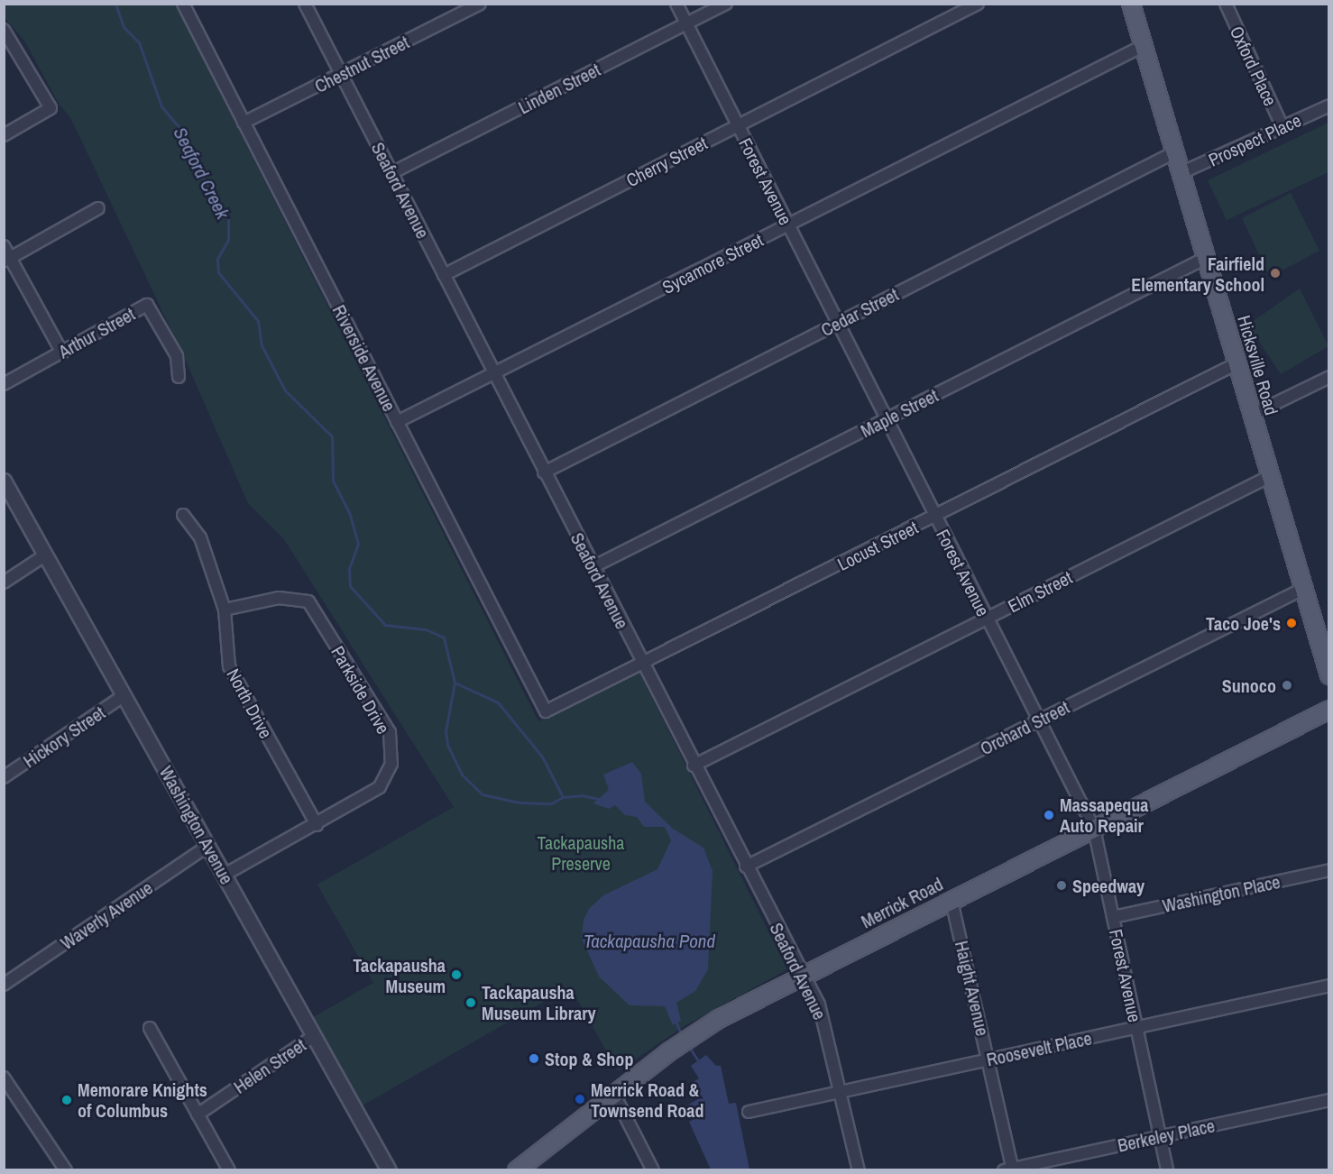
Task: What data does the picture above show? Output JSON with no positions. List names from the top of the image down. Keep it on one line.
{"streets":{"main road":["Hicksville Road","Merrick Road"],"street":["Chestnut Street","Oxford Place","Linden Street","Prospect Place","Cherry Street","Forest Avenue","Seaford Avenue","Sycamore Street","Cedar Street","Arthur Street","Riverside Avenue","Maple Street","Locust Street","Elm Street","Parkside Drive","North Drive","Orchard Street","Hickory Street","Washington Avenue","Washington Place","Waverly Avenue","Haight Avenue","Roosevelt Place","Helen Street","Berkeley Place"]},"crossings":[["Chestnut Street","Seaford Avenue"],["Chestnut Street","Riverside Avenue"],["Oxford Place","Prospect Place"],["Linden Street","Forest Avenue"],["Linden Street","Seaford Avenue"],["Prospect Place","Hicksville Road"],["Cherry Street","Forest Avenue"],["Cherry Street","Seaford Avenue"],["Forest Avenue","Sycamore Street"],["Forest Avenue","Cedar Street"],["Forest Avenue","Maple Street"],["Forest Avenue","Locust Street"],["Forest Avenue","Elm Street"],["Forest Avenue","Orchard Street"],["Forest Avenue","Washington Place"],["Forest Avenue","Merrick Road"],["Forest Avenue","Roosevelt Place"],["Forest Avenue","Berkeley Place"],["Seaford Avenue","Sycamore Street"],["Seaford Avenue","Cedar Street"],["Seaford Avenue","Maple Street"],["Seaford Avenue","Locust Street"],["Seaford Avenue","Elm Street"],["Seaford Avenue","Orchard Street"],["Seaford Avenue","Merrick Road"],["Seaford Avenue","Roosevelt Place"],["Sycamore Street","Riverside Avenue"],["Sycamore Street","Hicksville Road"],["Cedar Street","Hicksville Road"],["Riverside Avenue","Locust Street"],["Hicksville Road","Maple Street"],["Hicksville Road","Locust Street"],["Hicksville Road","Elm Street"],["Hicksville Road","Orchard Street"],["Parkside Drive","North Drive"],["Parkside Drive","Washington Avenue"],["Hickory Street","Washington Avenue"],["Washington Avenue","Waverly Avenue"],["Washington Avenue","Helen Street"],["Merrick Road","Haight Avenue"],["Haight Avenue","Roosevelt Place"],["Haight Avenue","Berkeley Place"]],"water":["Seaford Creek","Tackapausha Pond"],"parks":["Tackapausha Preserve"],"places":["Fairfield Elementary School","Taco Joe's","Sunoco","Massapequa Auto Repair","Speedway","Tackapausha Museum","Tackapausha Museum Library","Stop & Shop","Merrick Road & Townsend Road","Memorare Knights of Columbus"]}
